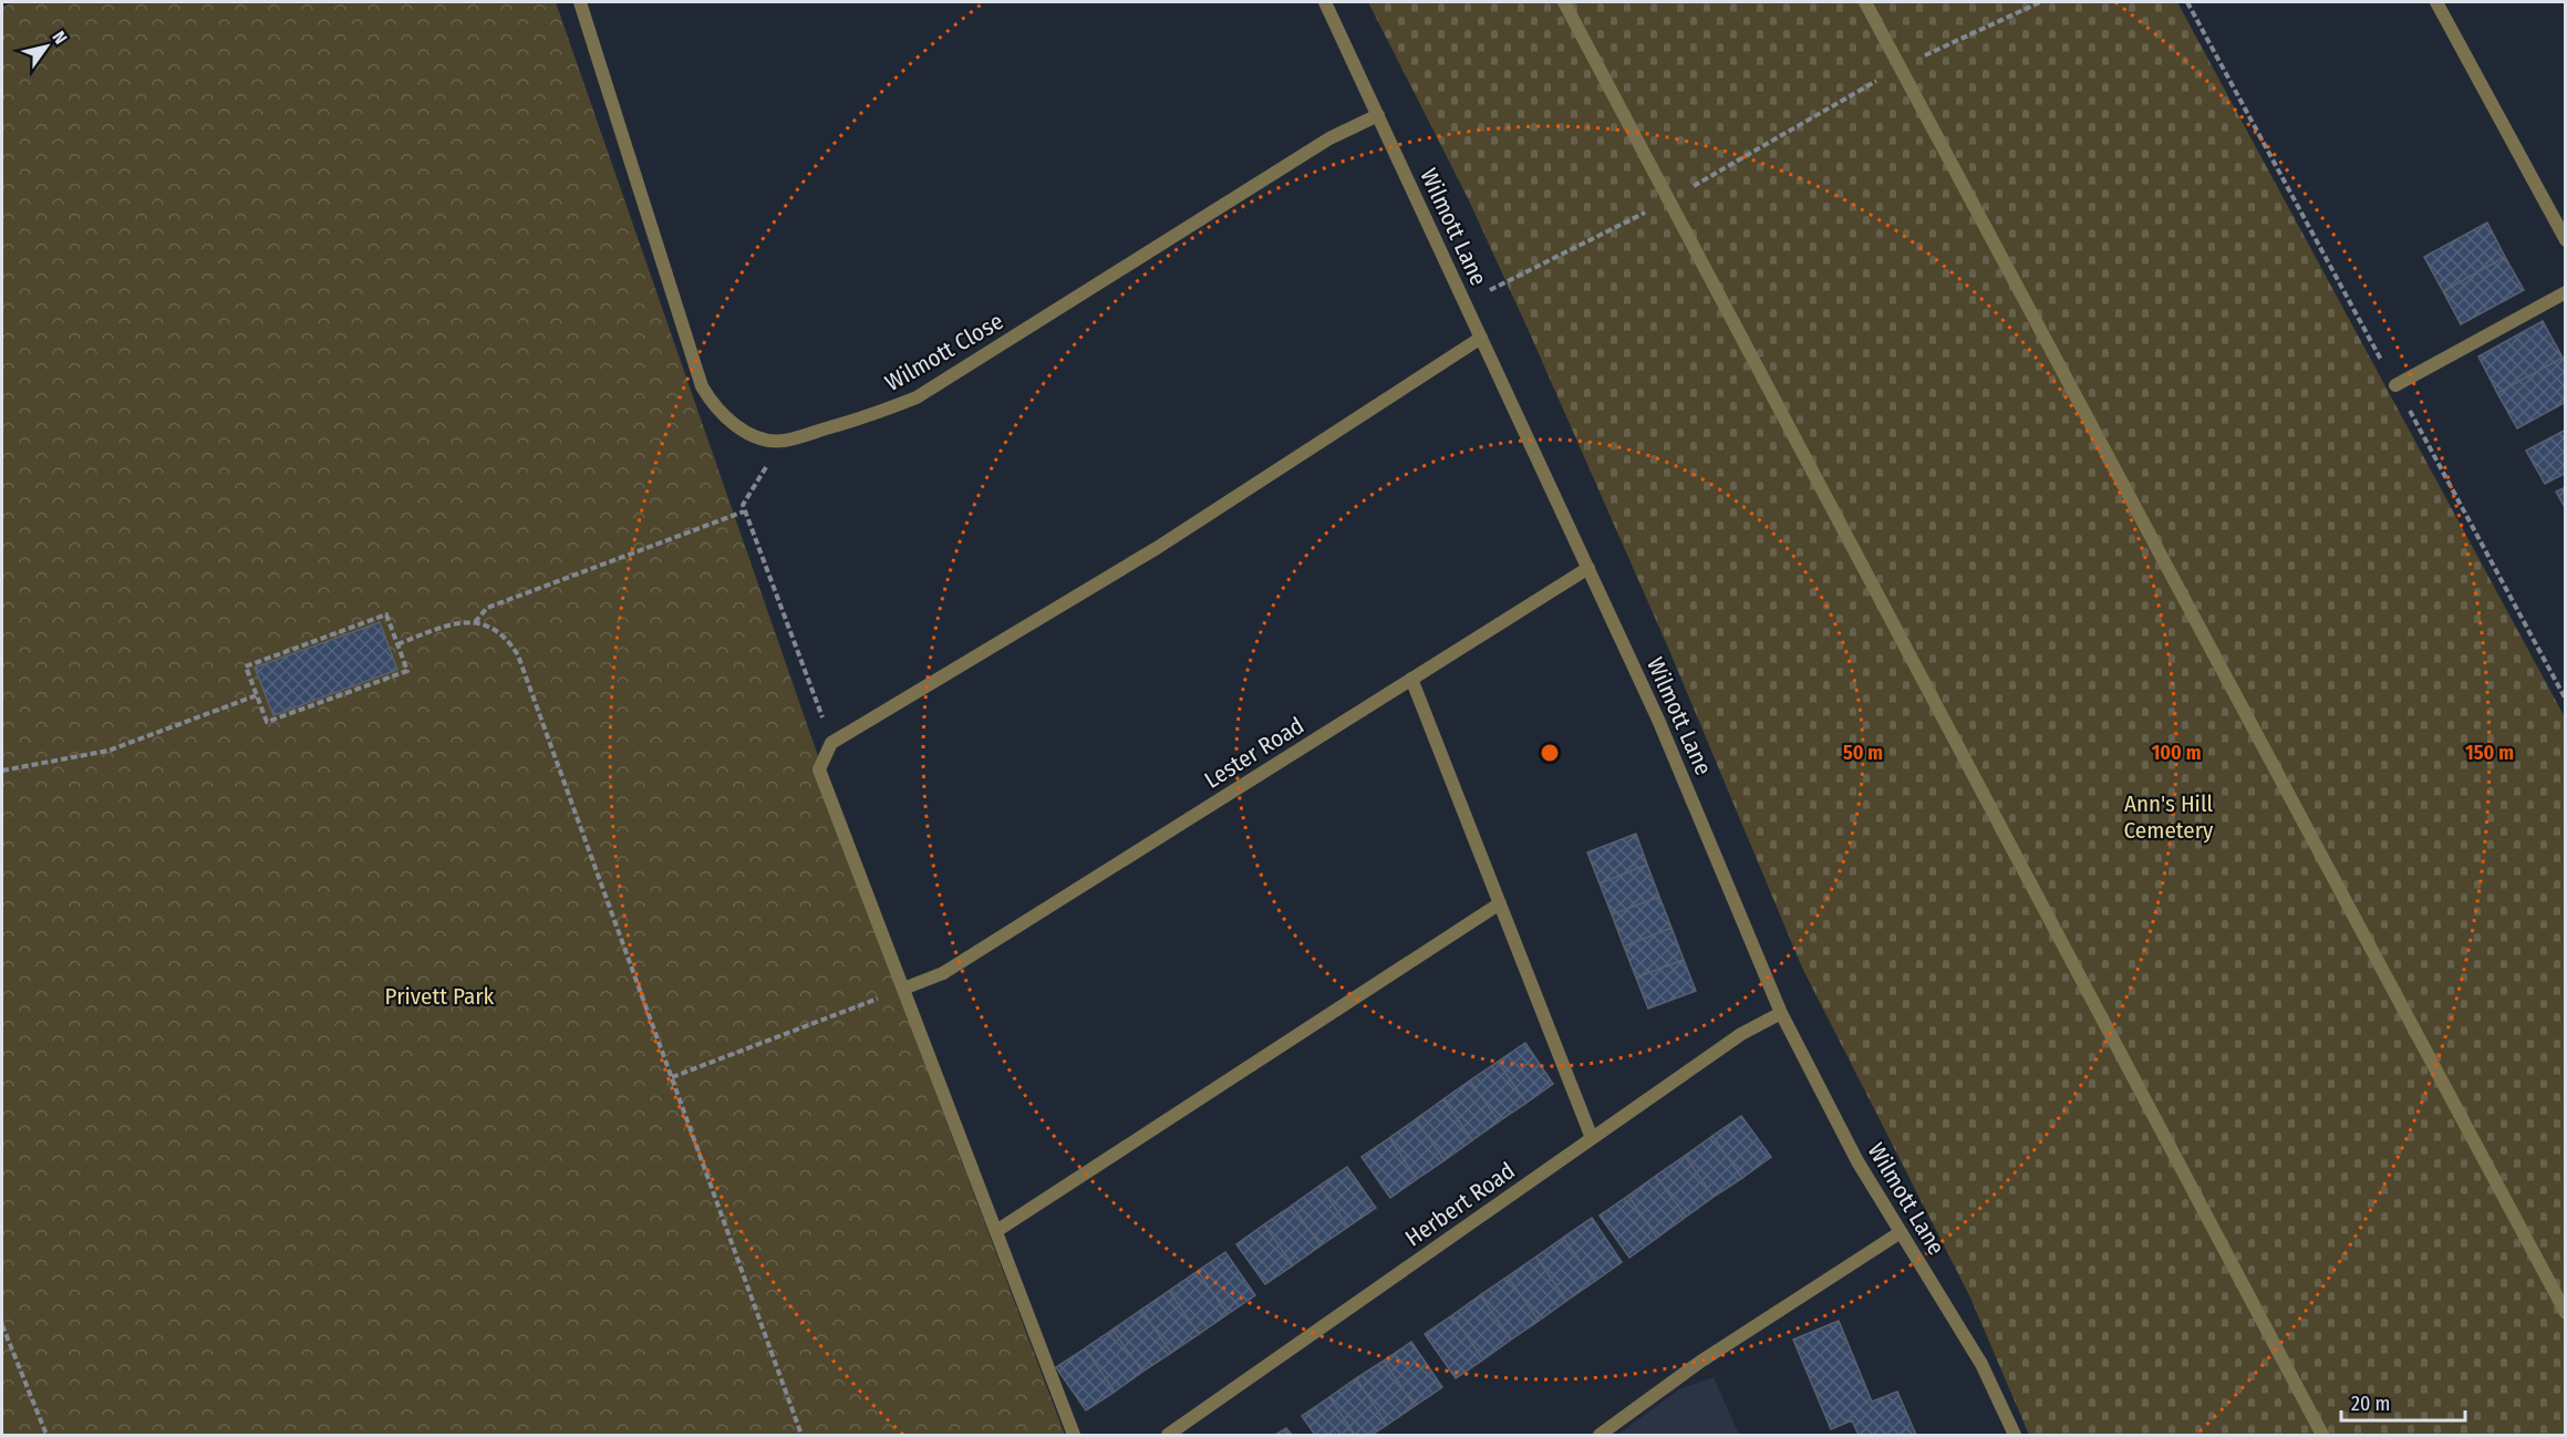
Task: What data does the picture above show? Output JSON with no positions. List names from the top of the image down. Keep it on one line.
{"streets":{"street":["Wilmott Lane","Wilmott Close","Lester Road","Herbert Road"]},"crossings":[["Wilmott Lane","Wilmott Close"],["Wilmott Lane","Lester Road"],["Wilmott Lane","Herbert Road"]],"parks":["Ann's Hill Cemetery","Privett Park"],"scale_bar":"20 m","north":"top right","rings":["50 m","100 m","150 m"]}
